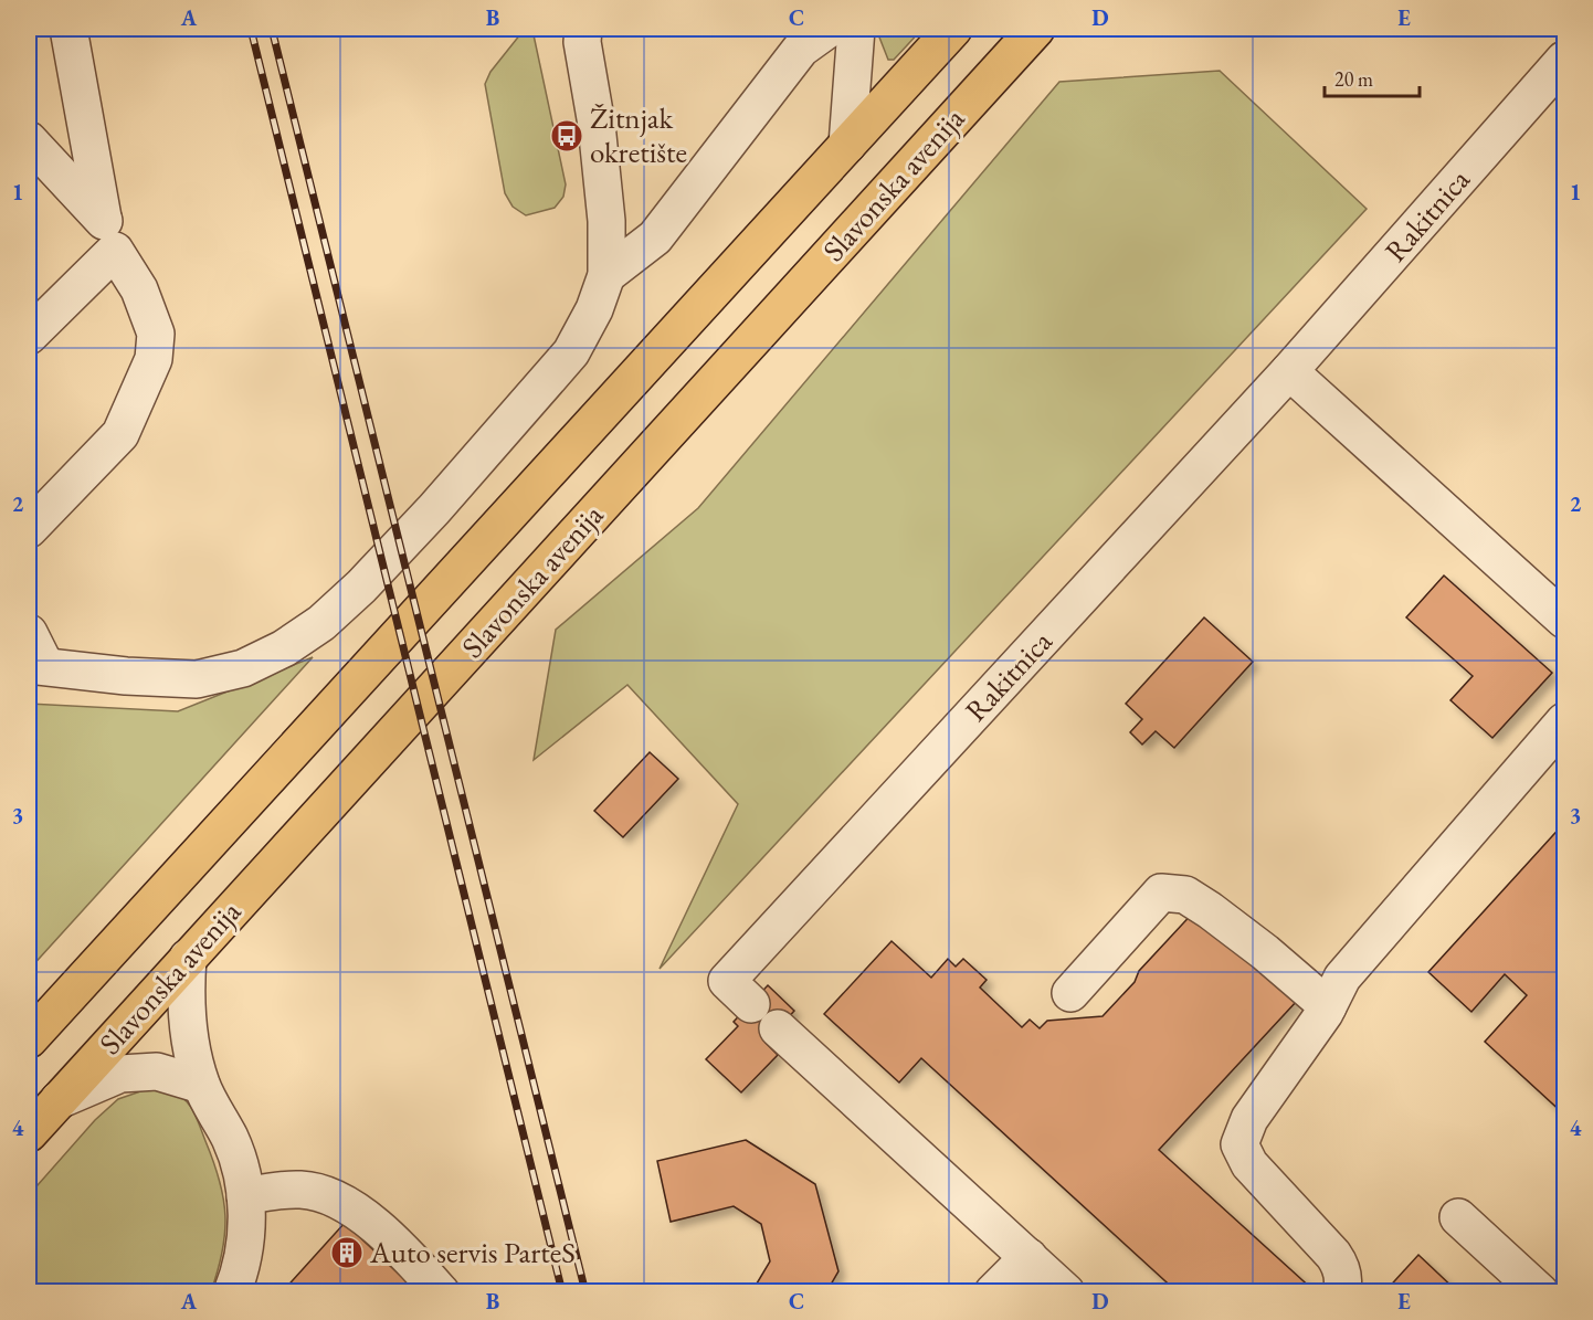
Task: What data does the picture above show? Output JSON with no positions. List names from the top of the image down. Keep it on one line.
{"streets":{"main road":["Slavonska avenija"],"street":["Rakitnica"]},"places":{"bus stop":["Žitnjak okretište"],"building":["Auto servis ParteS"]},"scale_bar":"20 m","grid":{"columns":["A","B","C","D","E"],"rows":["1","2","3","4"]}}
